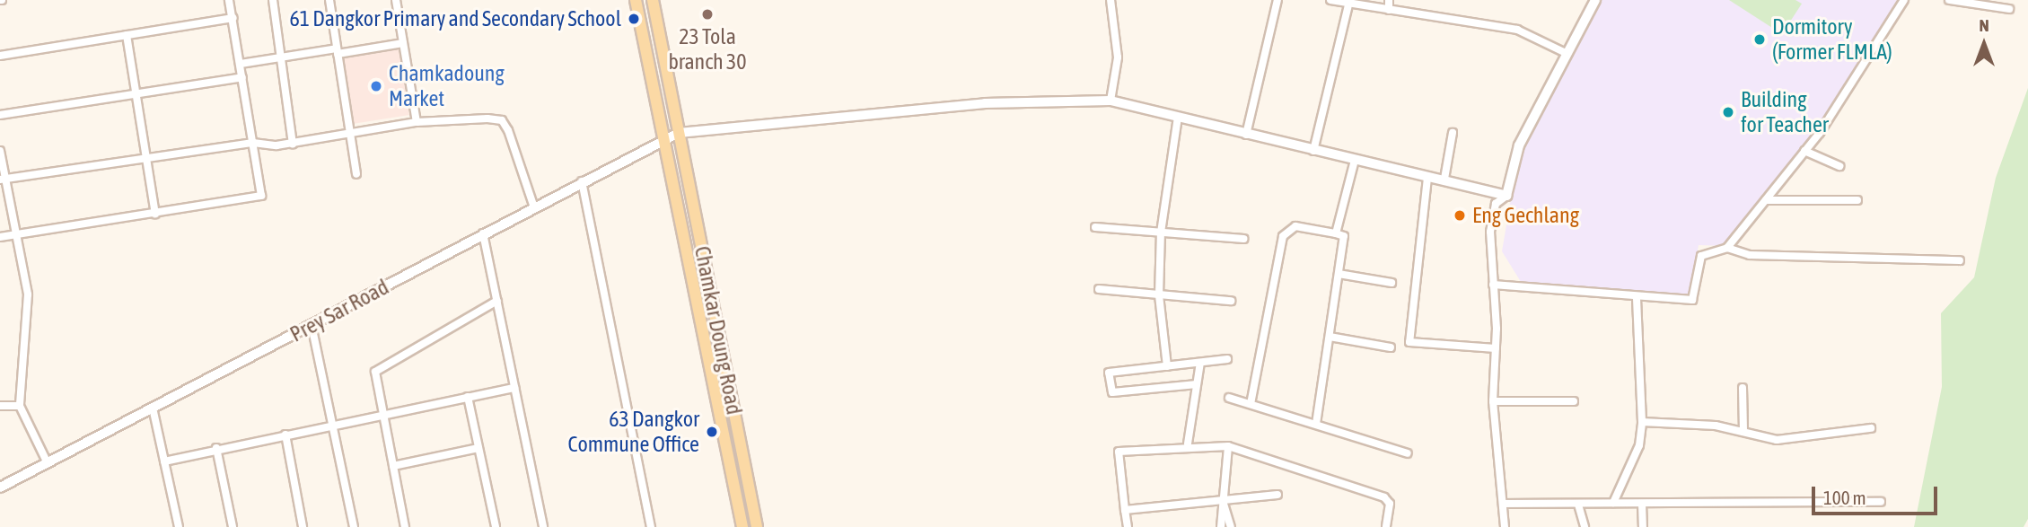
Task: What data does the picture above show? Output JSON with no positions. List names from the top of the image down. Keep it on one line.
{"streets":{"main road":["Prey Sar Road","Chamkar Doung Road"]},"crossings":[["Prey Sar Road","Chamkar Doung Road"]],"places":["23 Tola branch 30","61 Dangkor Primary and Secondary School","Dormitory (Former FLMLA)","Chamkadoung Market","Building for Teacher","Eng Gechlang","63 Dangkor Commune Office"],"scale_bar":"100 m","north":"top"}
